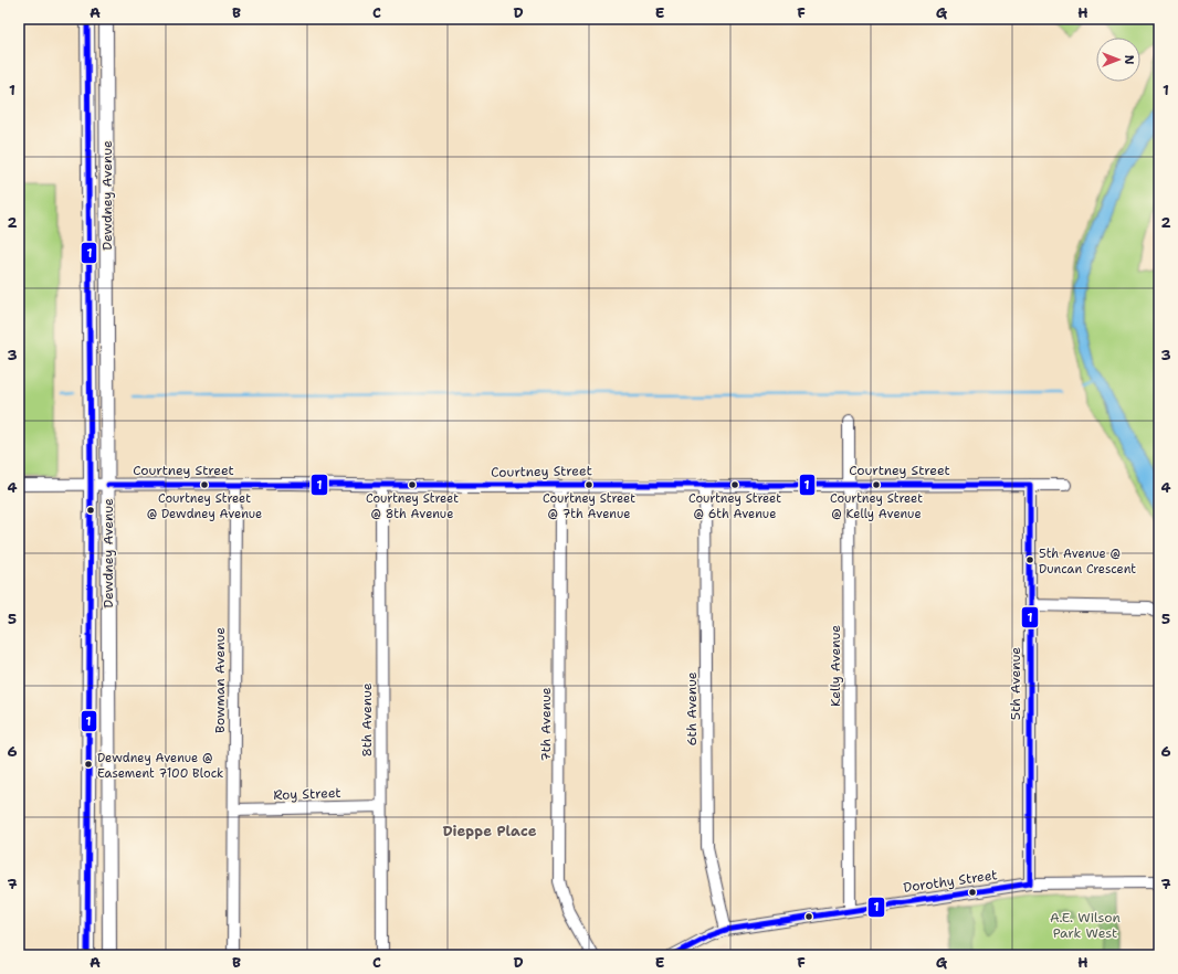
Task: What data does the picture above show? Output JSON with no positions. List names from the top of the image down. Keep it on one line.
{"streets":{"main road":["Dewdney Avenue"],"street":["Courtney Street","Kelly Avenue","Bowman Avenue","5th Avenue","6th Avenue","8th Avenue","7th Avenue","Roy Street","Dorothy Street"]},"crossings":[["Dewdney Avenue","Courtney Street"],["Courtney Street","Kelly Avenue"],["Courtney Street","Bowman Avenue"],["Courtney Street","5th Avenue"],["Courtney Street","6th Avenue"],["Courtney Street","8th Avenue"],["Courtney Street","7th Avenue"],["Kelly Avenue","Dorothy Street"],["Bowman Avenue","Roy Street"],["5th Avenue","Dorothy Street"],["6th Avenue","Dorothy Street"],["8th Avenue","Roy Street"]],"districts":["Dieppe Place"],"parks":["A.E. Wilson Park West"],"places":["Courtney Street @ Dewdney Avenue","Courtney Street @ 8th Avenue","Courtney Street @ 7th Avenue","Courtney Street @ 6th Avenue","Courtney Street @ Kelly Avenue","5th Avenue @ Duncan Crescent","Dewdney Avenue @ Easement 7100 Block"],"lines":["transit line 1"],"north":"right","grid":{"columns":["A","B","C","D","E","F","G","H"],"rows":["1","2","3","4","5","6","7"]}}
